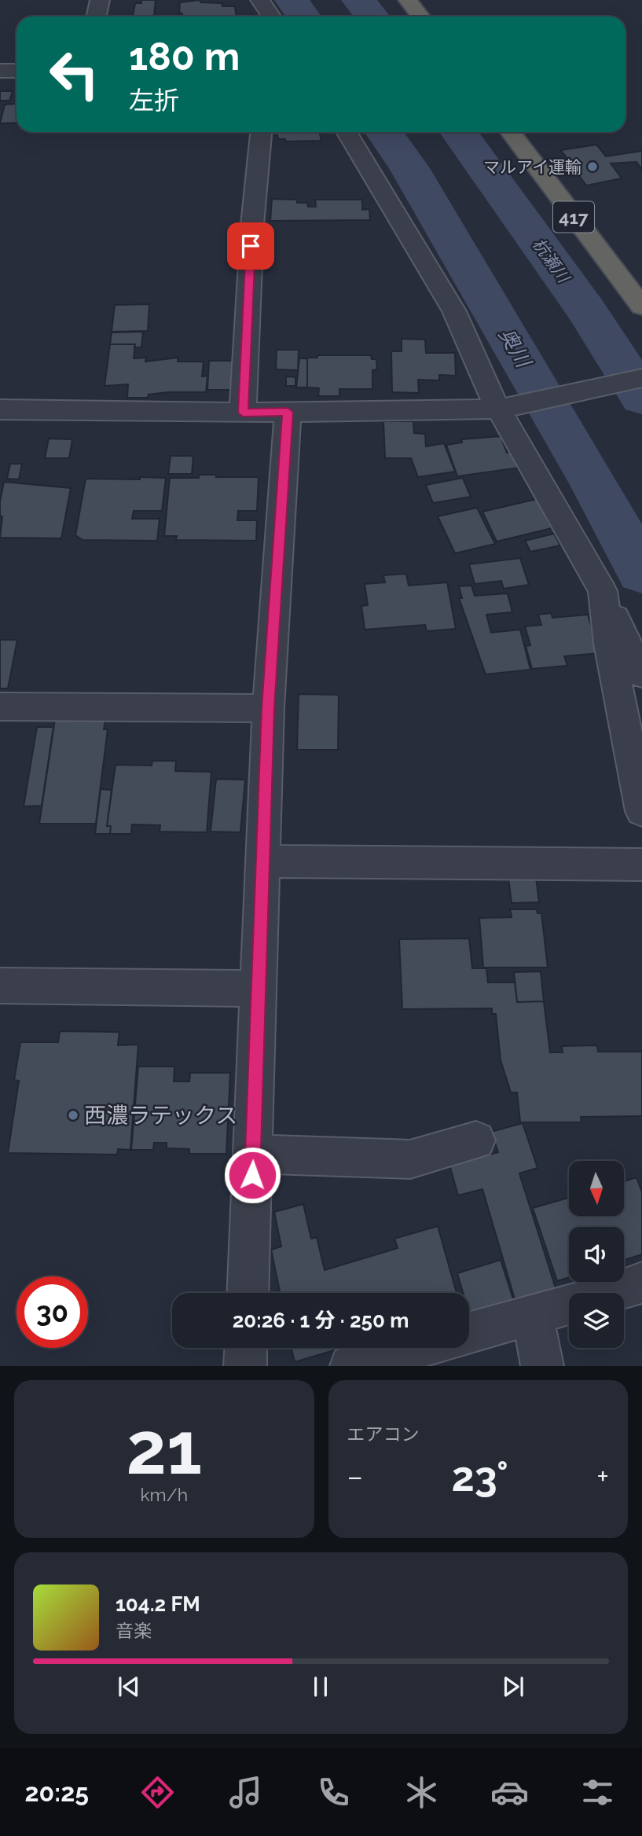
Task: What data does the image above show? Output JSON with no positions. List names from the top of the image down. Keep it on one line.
{"streets":{"highway":["417"]},"water":["杭瀬川","奥川"],"places":["マルアイ運輸","西濃ラテックス"],"north":"bottom","page":{"turn":["180 m","左折"],"limit":"30","trip":"20:26 · 1 分 · 250 m","tile":[["21","km/h"],"エアコン"],"heat":["−","23°","+"],"song":["104.2 FM","音楽"],"tabs":"20:25"}}
